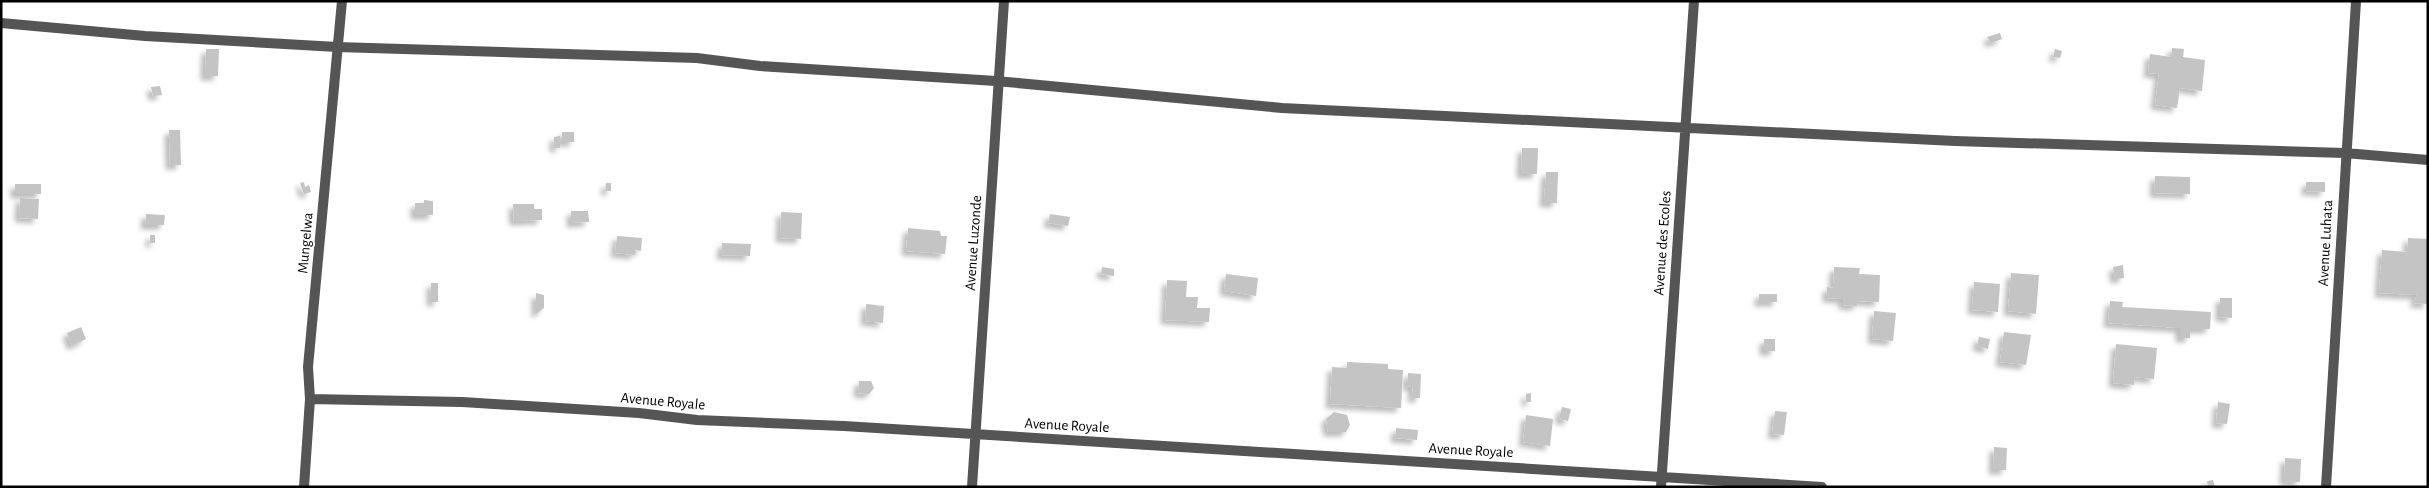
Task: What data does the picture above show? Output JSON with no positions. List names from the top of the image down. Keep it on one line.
{"streets":{"street":["Mungelwa","Avenue Luzonde","Avenue des Ecoles","Avenue Luhata","Avenue Royale"]},"crossings":[["Mungelwa","Avenue Royale"],["Avenue Luzonde","Avenue Royale"],["Avenue des Ecoles","Avenue Royale"]]}
